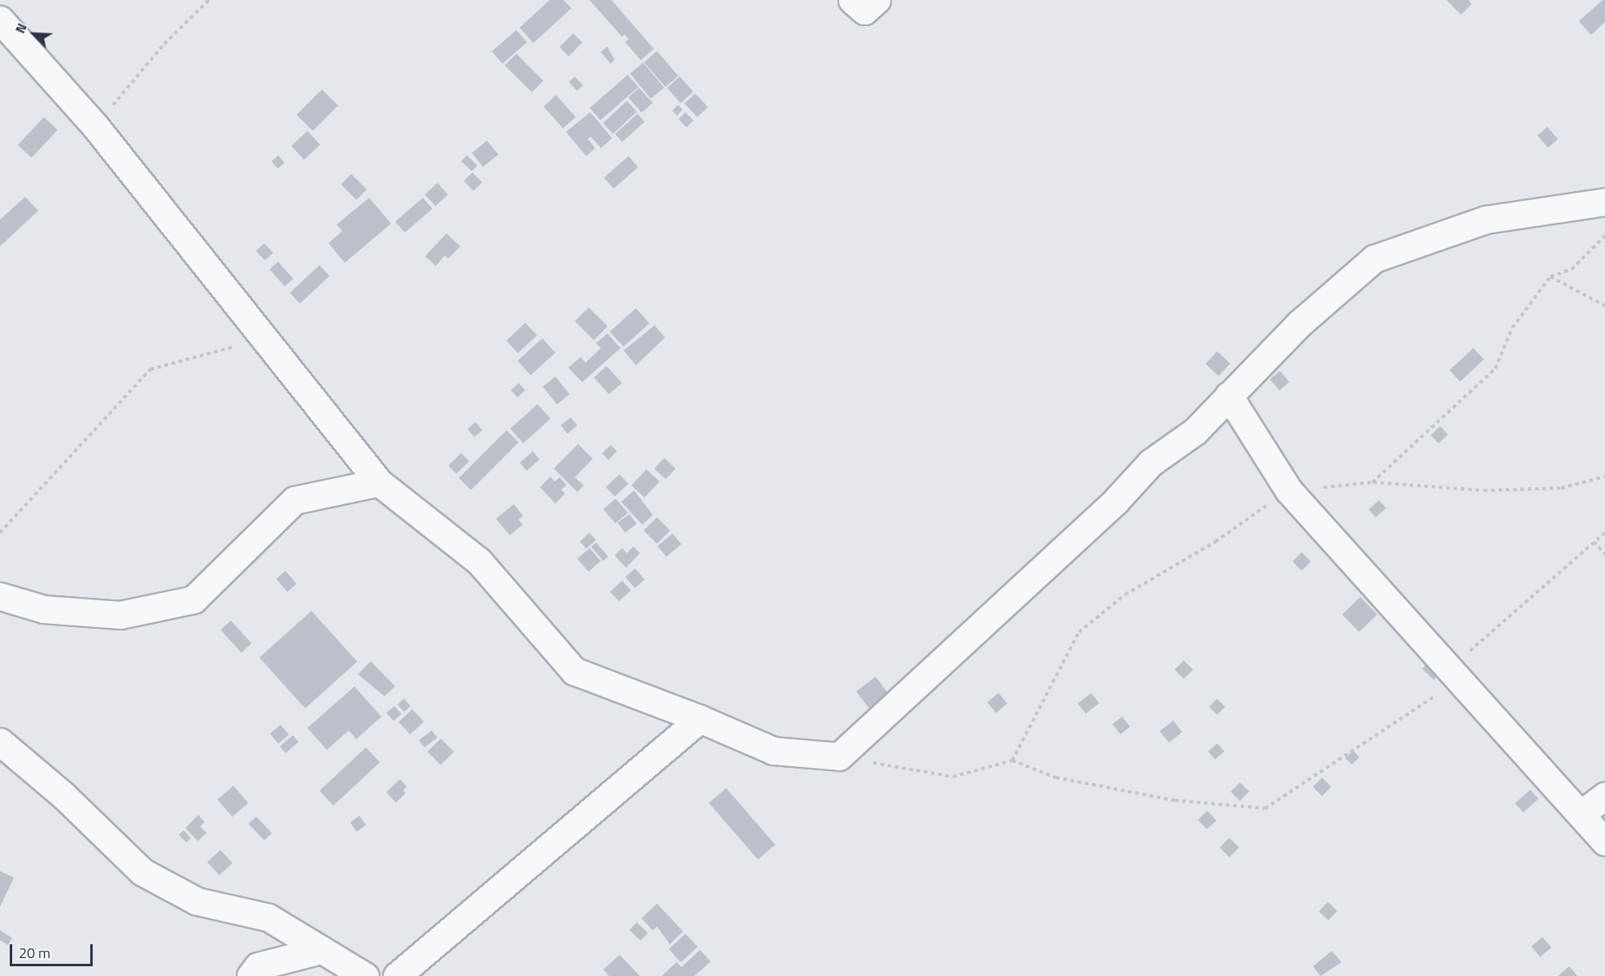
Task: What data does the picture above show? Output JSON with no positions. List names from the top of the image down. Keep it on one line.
{"scale_bar":"20 m","north":"top left"}
